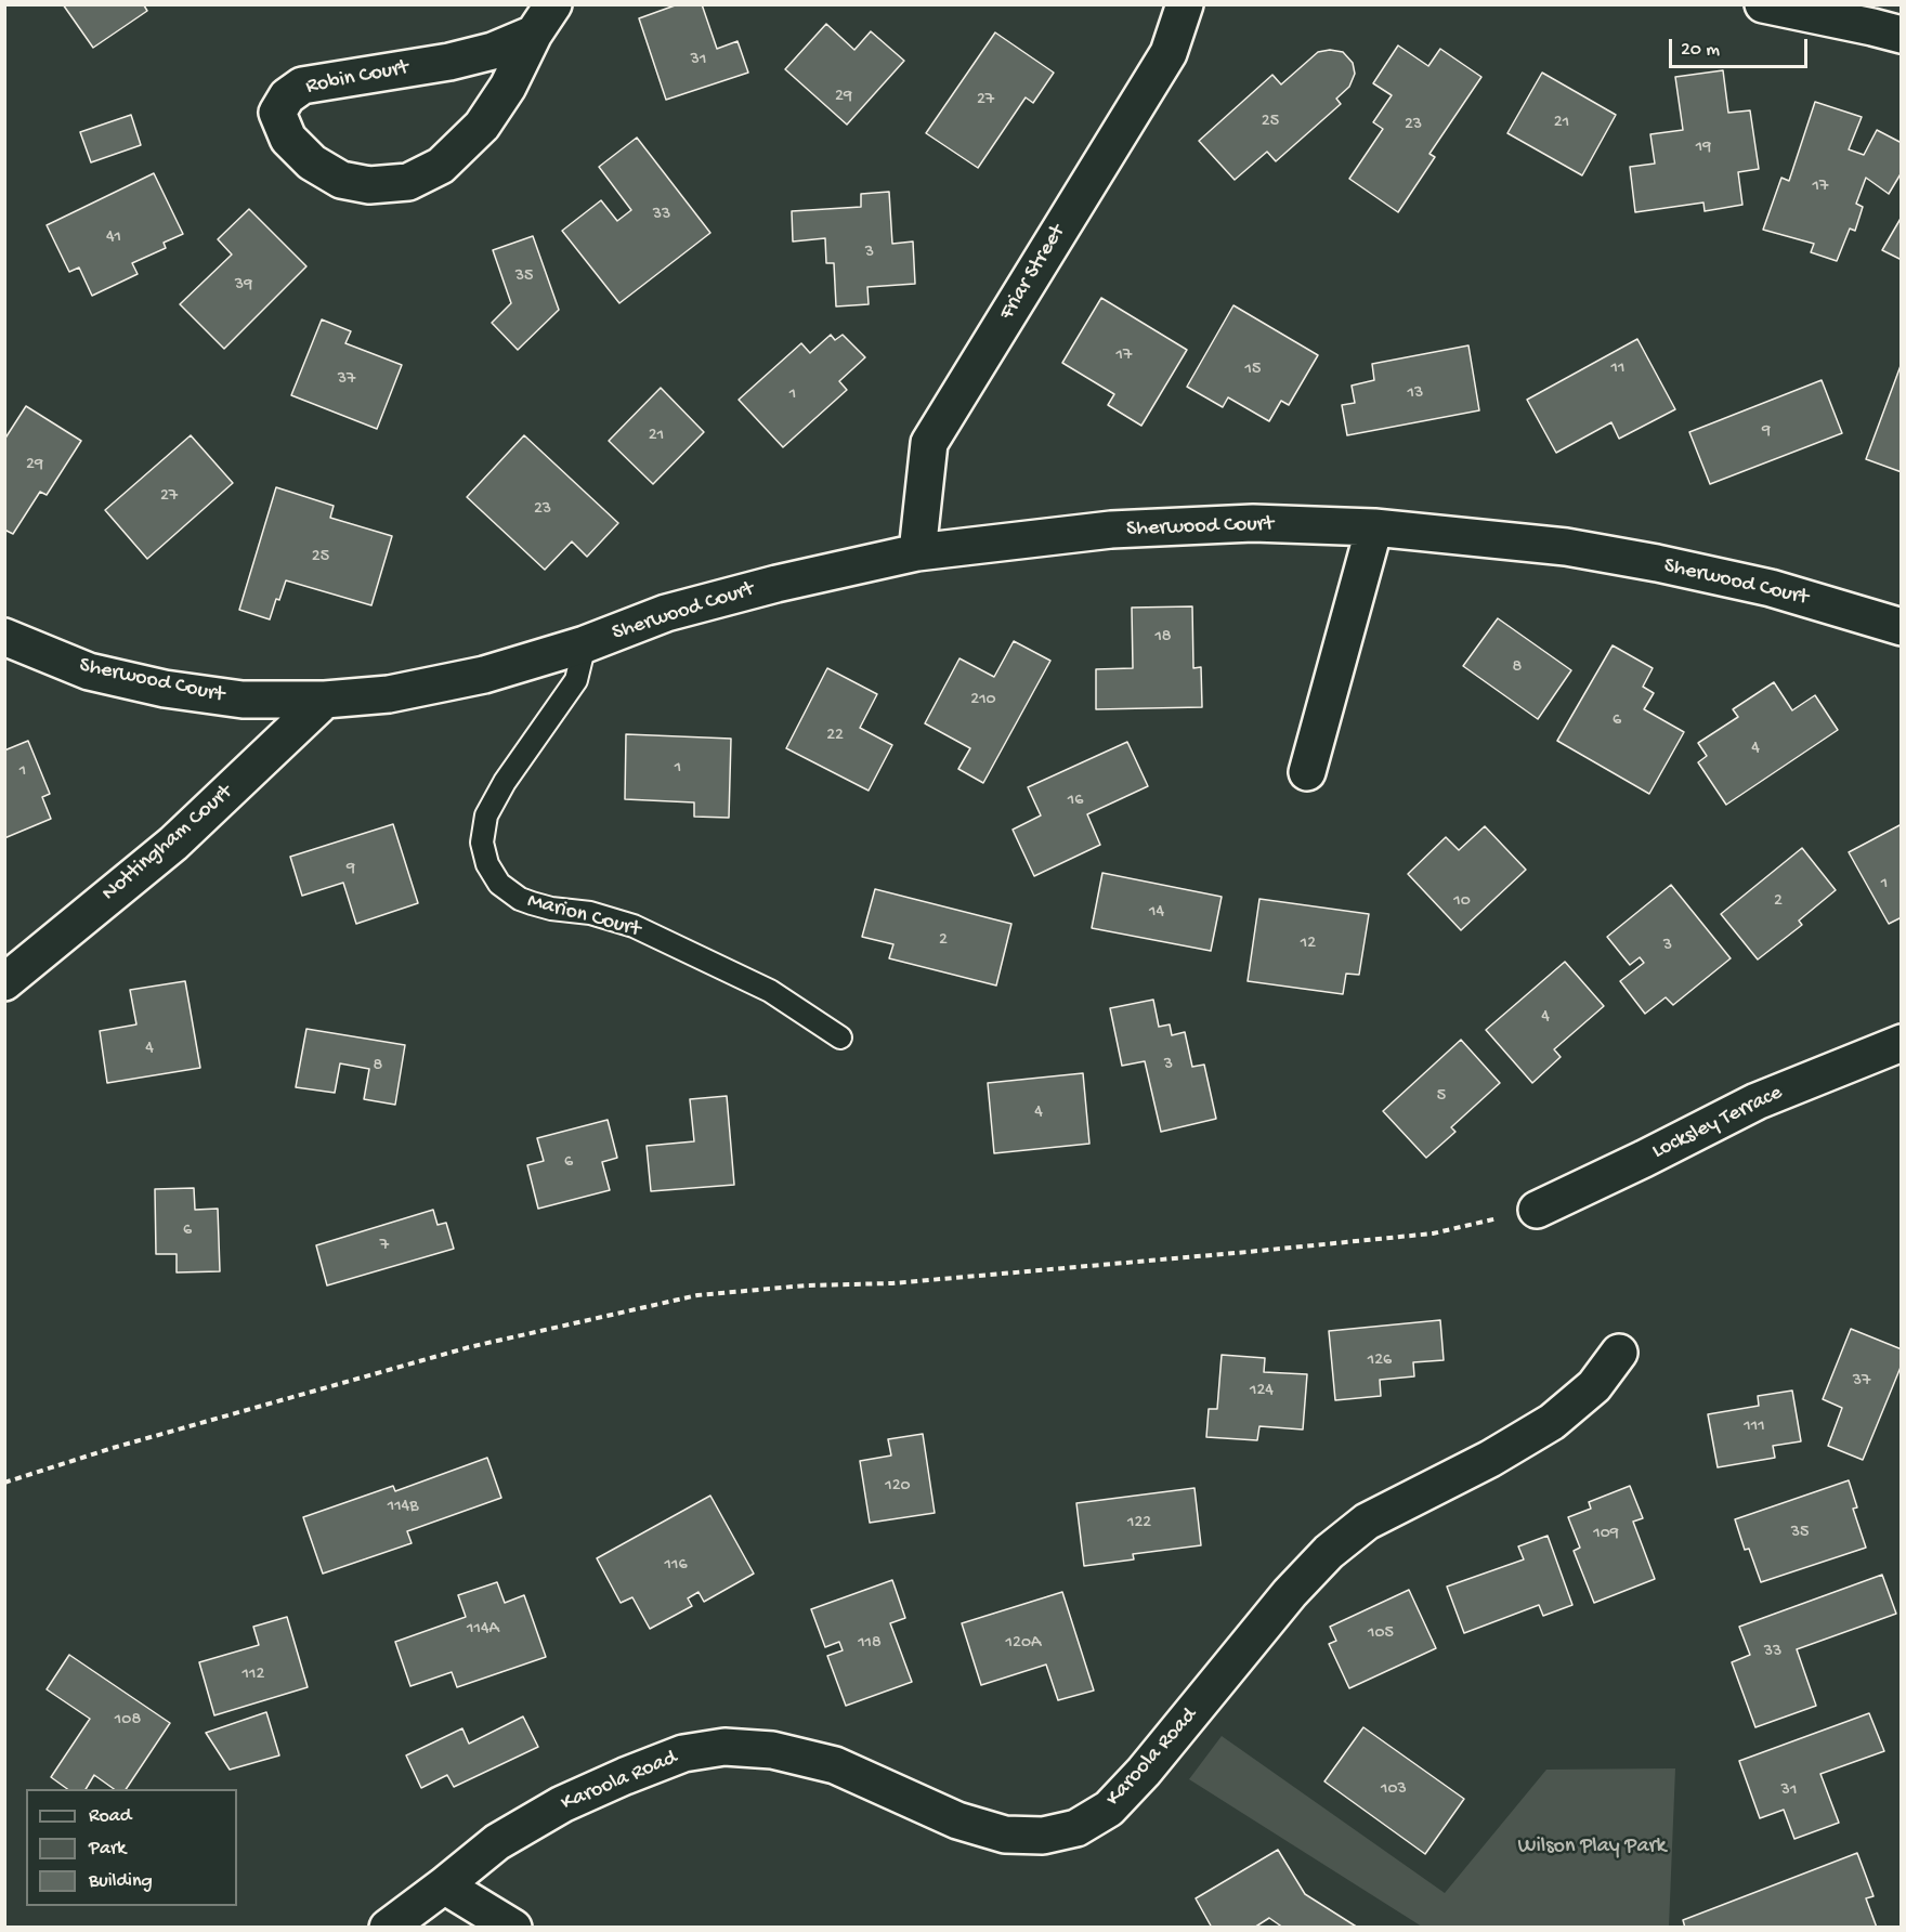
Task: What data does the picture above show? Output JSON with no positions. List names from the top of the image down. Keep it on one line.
{"streets":{"street":["Robin Court","Friar Street","Sherwood Court","Nottingham Court","Locksley Terrace","Karoola Road"],"lane":["Marion Court"]},"crossings":[["Friar Street","Sherwood Court"],["Sherwood Court","Nottingham Court"],["Sherwood Court","Marion Court"]],"parks":["Wilson Play Park"],"house_numbers":["31","29","27","25","21","23","19","17","33","41","3","35","39","17","11","15","37","13","1","9","21","29","27","23","25","18","8","210","6","22","4","1","1","16","9","1","10","2","14","2","12","3","4","4","3","8","5","4","6","6","7","126","37","124","111","120","114B","122","35","109","116","114A","105","118","120A","33","112","108","103","31"],"legend":["Road","Park","Building"],"scale_bar":"20 m"}
